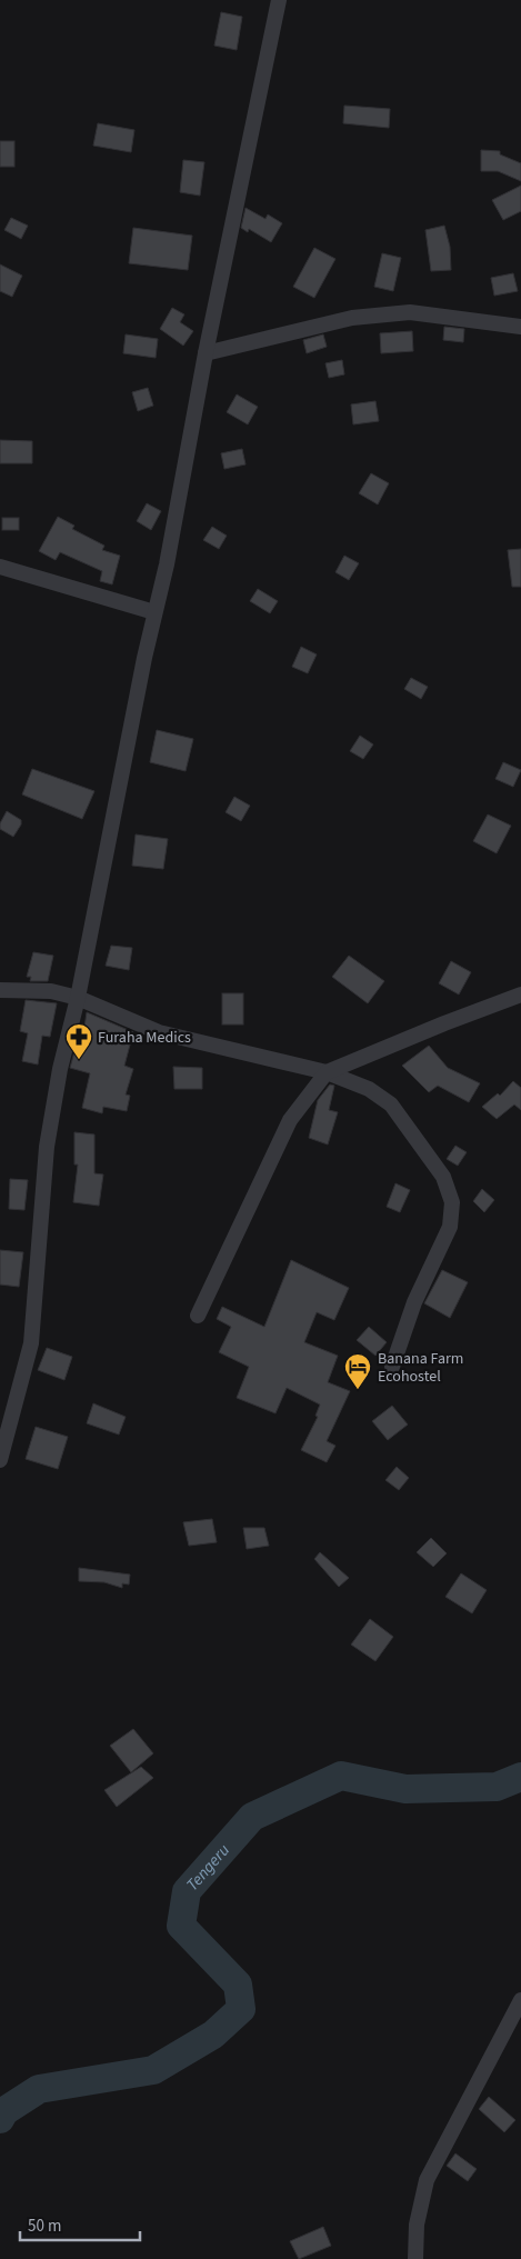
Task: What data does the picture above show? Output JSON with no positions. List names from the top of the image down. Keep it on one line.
{"water":["Tengeru"],"places":{"pharmacy":["Furaha Medics"],"hotel":["Banana Farm Ecohostel"]},"scale_bar":"50 m"}
